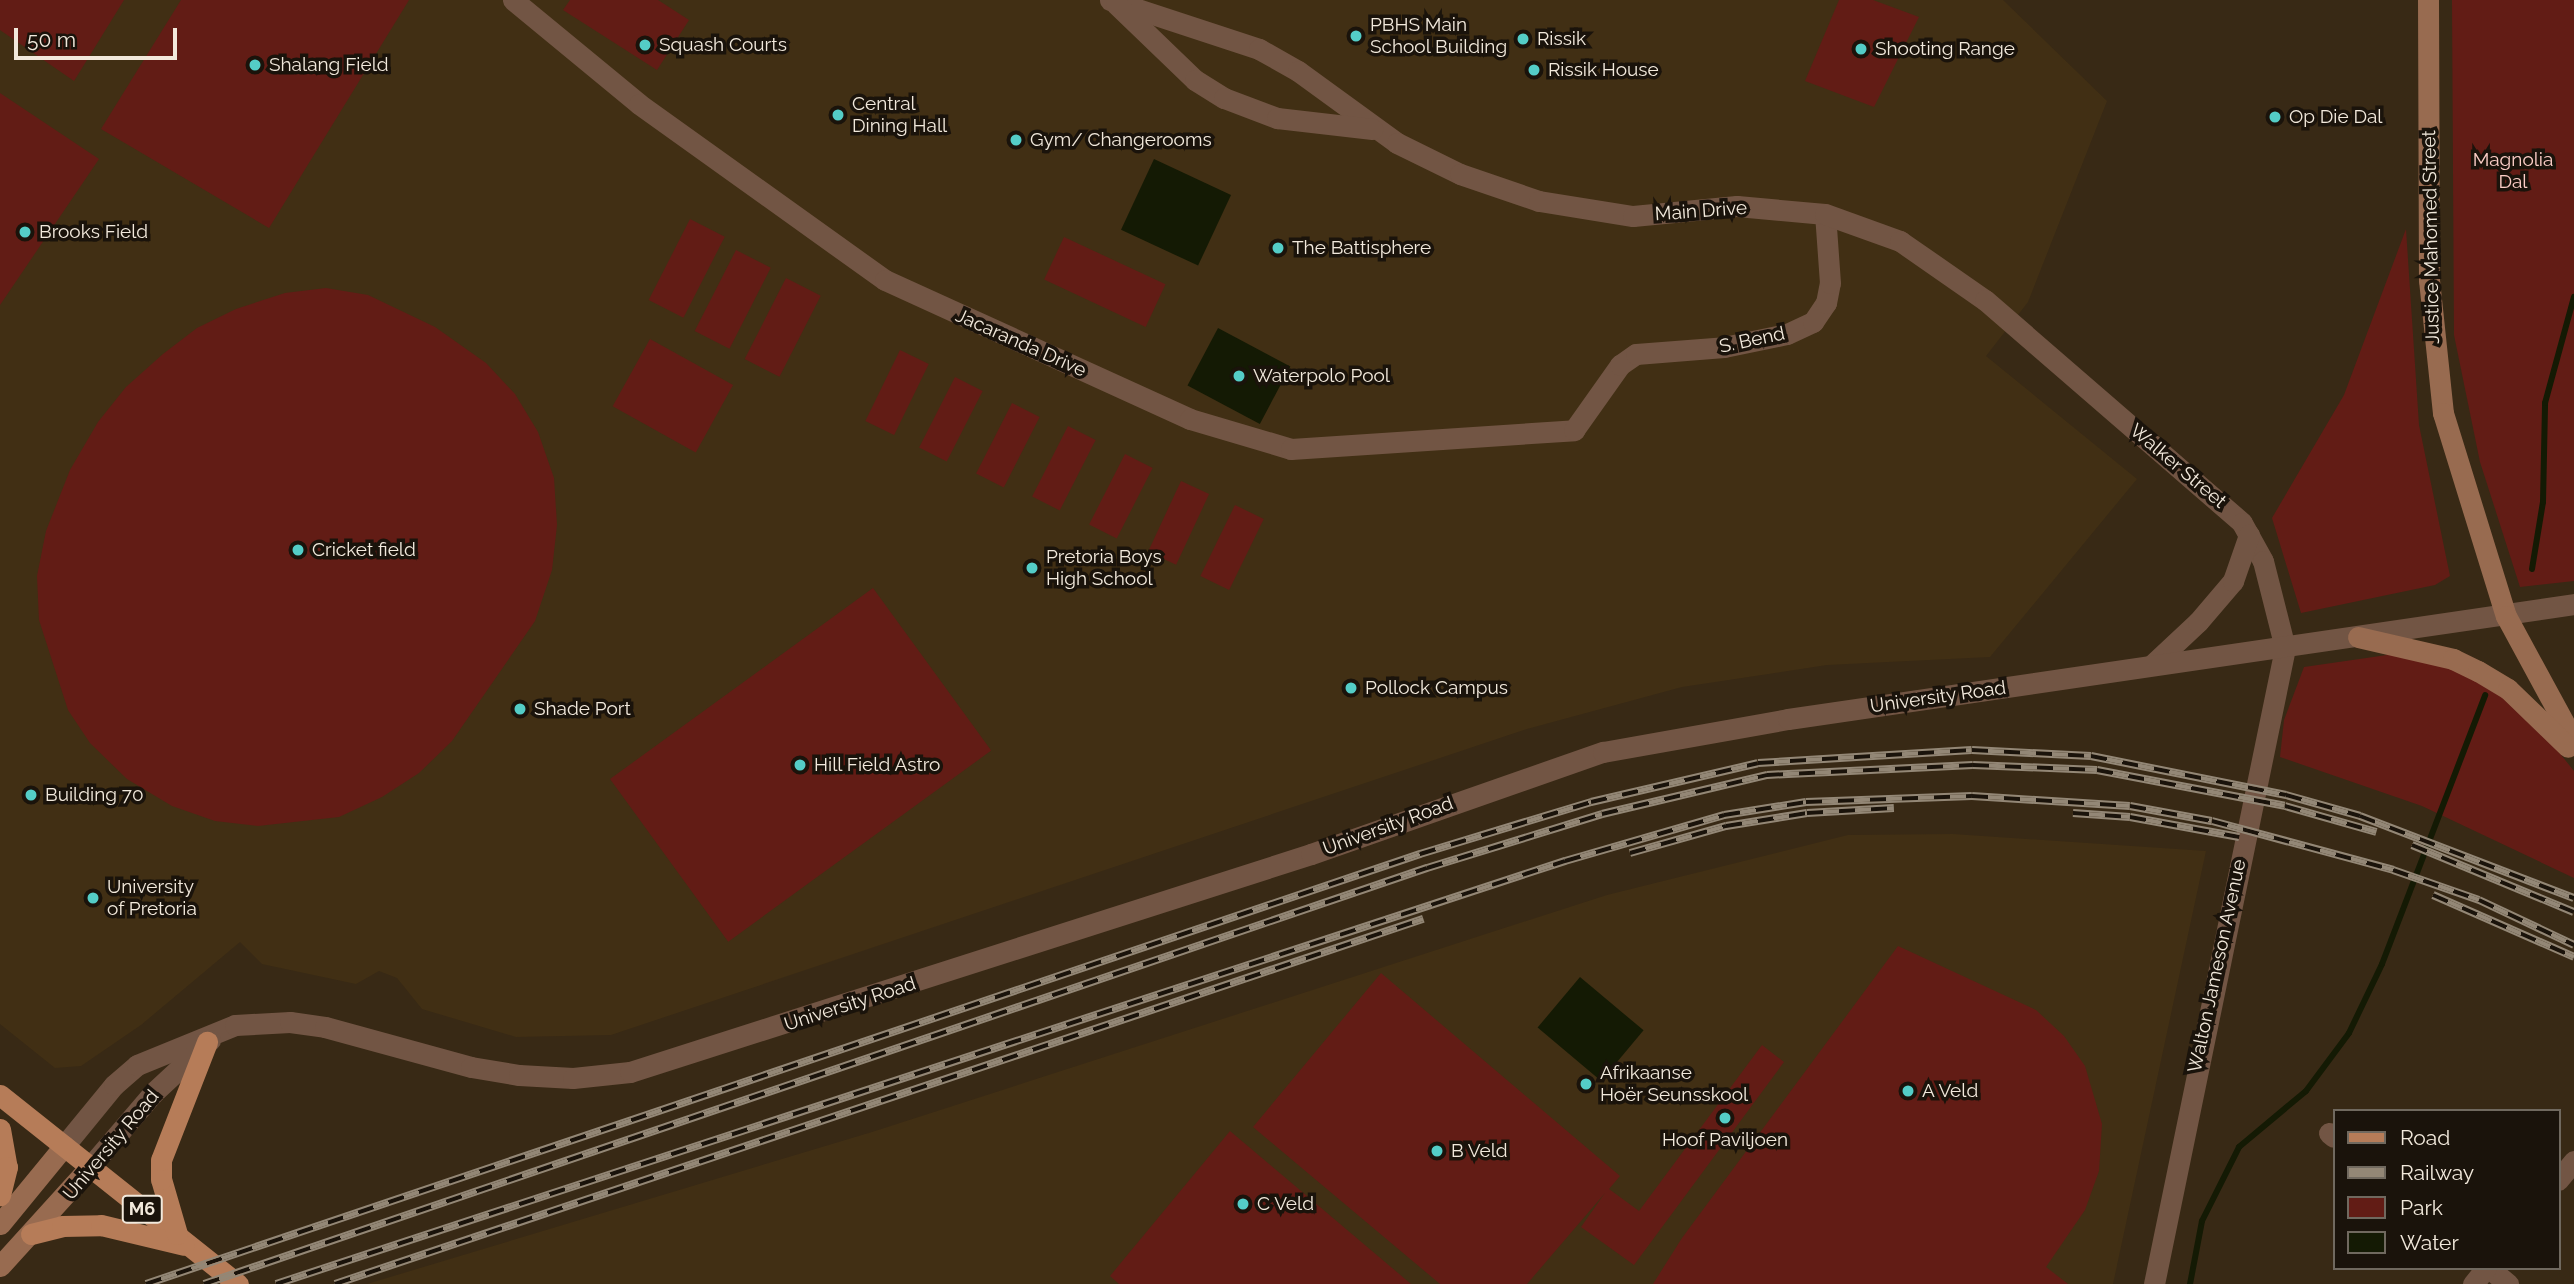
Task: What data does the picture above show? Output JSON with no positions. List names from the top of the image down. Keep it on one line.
{"streets":{"main road":["Justice Mahomed Street","University Road","M6"],"street":["Main Drive","S. Bend","Jacaranda Drive","Walker Street","Walton Jameson Avenue"]},"crossings":[["Main Drive","S. Bend"],["Main Drive","Walker Street"],["Justice Mahomed Street","University Road"],["S. Bend","Jacaranda Drive"],["Walker Street","University Road"],["Walker Street","Walton Jameson Avenue"],["University Road","Walton Jameson Avenue"],["University Road","M6"]],"parks":["Magnolia Dal"],"places":["PBHS Main School Building","Rissik","Squash Courts","Shooting Range","Shalang Field","Rissik House","Central Dining Hall","Op Die Dal","Gym/ Changerooms","Brooks Field","The Battisphere","Waterpolo Pool","Cricket field","Pretoria Boys High School","Pollock Campus","Shade Port","Hill Field Astro","Building 70","University of Pretoria","Afrikaanse Hoër Seunsskool","A Veld","Hoof Paviljoen","B Veld","C Veld"],"legend":["Road","Railway","Park","Water"],"scale_bar":"50 m"}
